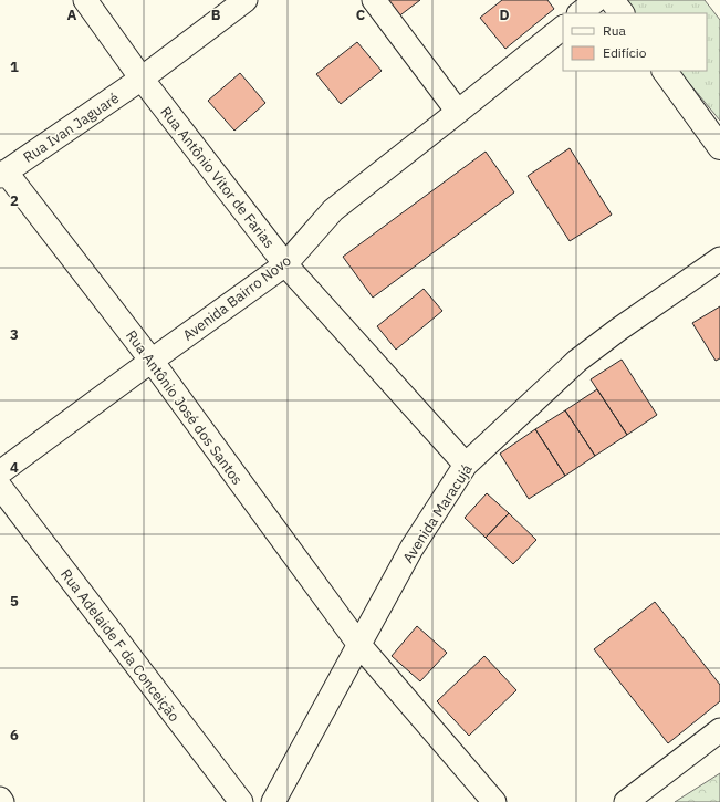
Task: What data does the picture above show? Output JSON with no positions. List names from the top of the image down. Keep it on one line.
{"streets":{"street":["Rua Ivan Jaguaré","Rua Antônio Vitor de Farias","Avenida Bairro Novo","Rua Antônio José dos Santos","Avenida Maracujá","Rua Adelaide F da Conceição"]},"crossings":[["Rua Ivan Jaguaré","Rua Antônio Vitor de Farias"],["Rua Ivan Jaguaré","Rua Antônio José dos Santos"],["Rua Antônio Vitor de Farias","Avenida Bairro Novo"],["Rua Antônio Vitor de Farias","Avenida Maracujá"],["Avenida Bairro Novo","Rua Antônio José dos Santos"],["Rua Antônio José dos Santos","Avenida Maracujá"]],"legend":["Rua","Edifício"],"grid":{"columns":["A","B","C","D"],"rows":["1","2","3","4","5","6"]}}
